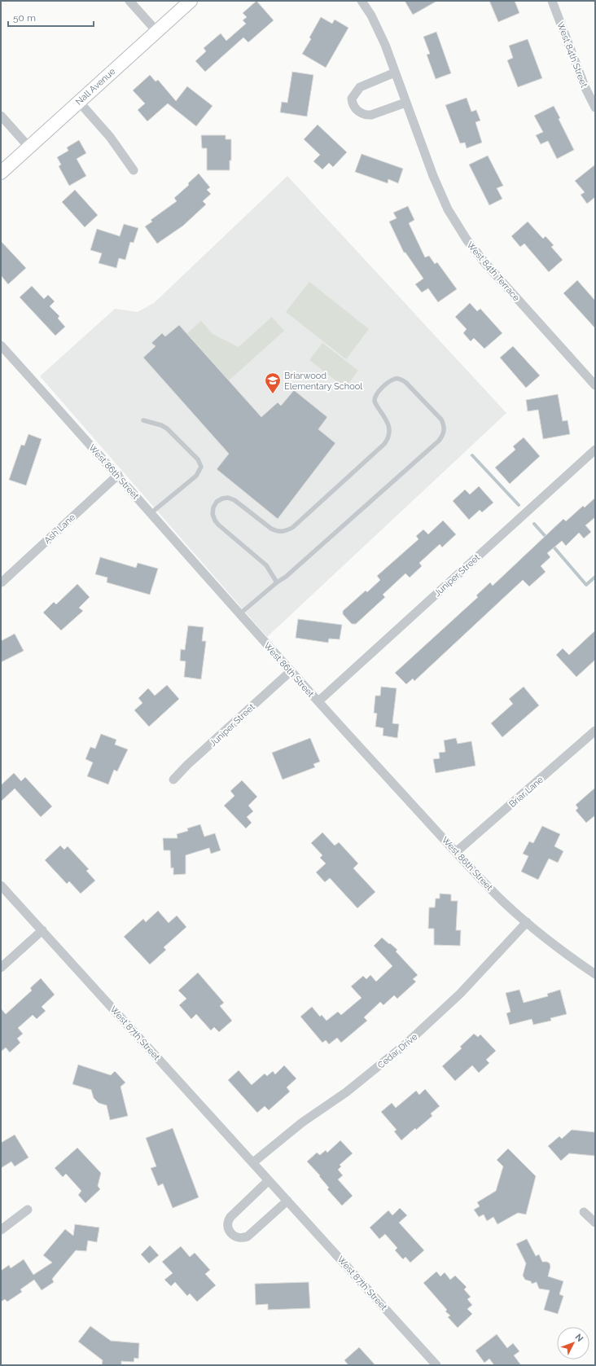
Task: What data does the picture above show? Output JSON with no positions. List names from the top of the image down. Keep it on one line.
{"streets":{"main road":["Nall Avenue"],"street":["West 84th Street","West 84th Terrace","West 86th Street","Ash Lane","Juniper Street","Briar Lane","West 87th Street","Cedar Drive"]},"crossings":[["West 86th Street","Ash Lane"],["West 86th Street","Juniper Street"],["West 86th Street","Briar Lane"],["West 86th Street","Cedar Drive"],["West 87th Street","Cedar Drive"]],"places":{"school or university":["Briarwood Elementary School"]},"scale_bar":"50 m","north":"top right"}
